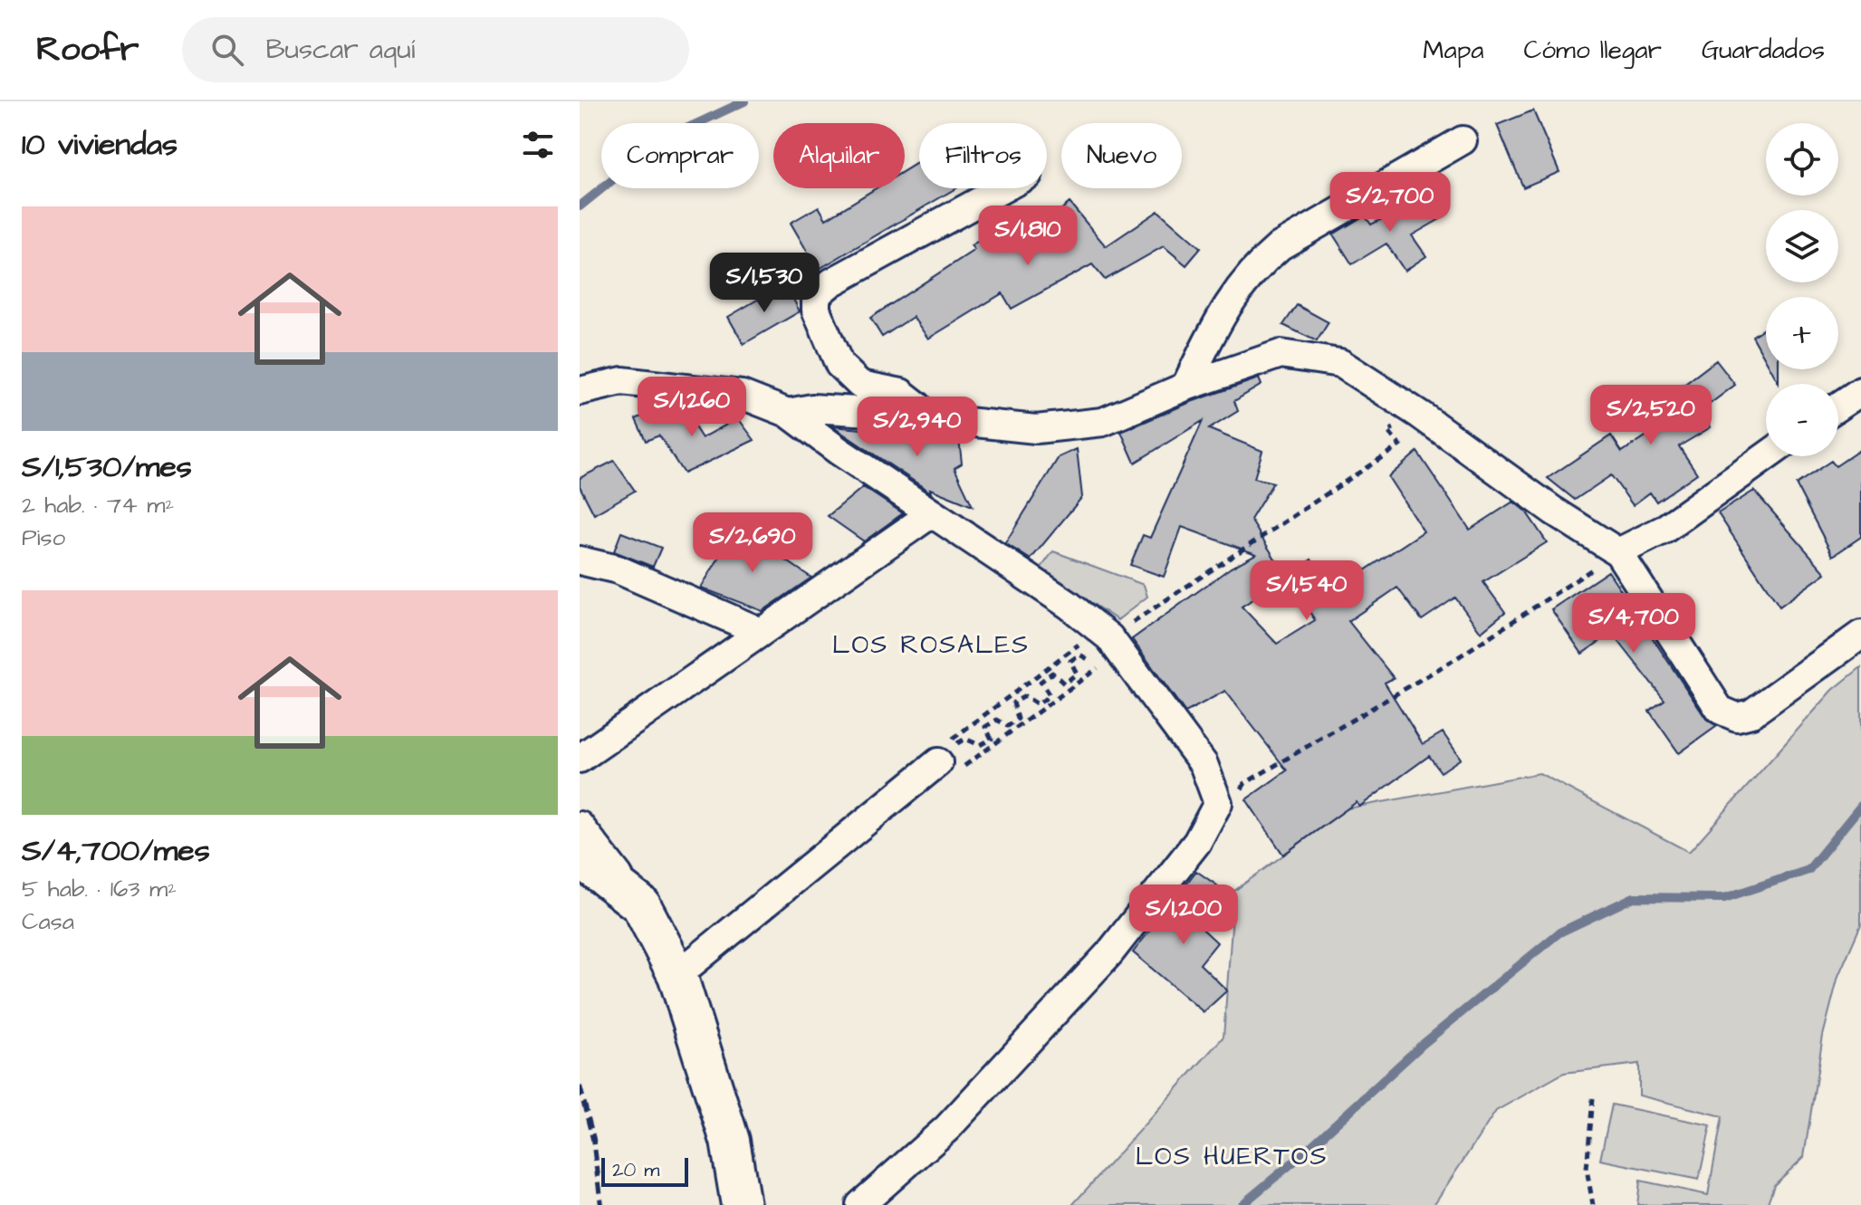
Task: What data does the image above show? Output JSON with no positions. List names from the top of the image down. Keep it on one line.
{"districts":["LOS ROSALES","LOS HUERTOS"],"scale_bar":"20 m","page":{"header":"Roofr","search":"Buscar aquí","nav":["Mapa","Cómo llegar","Guardados"],"heading":"10 viviendas","map_buttons":["+","−"],"chip":["Comprar","Alquilar","Filtros","Nuevo"],"price":["S/2,700","S/1,810","S/1,530","S/1,260","S/2,520","S/2,940","S/2,690","S/1,540","S/4,700","S/1,200"],"list":[{"name":"S/1,530/mes","note":"2 hab. · 74 m² · Piso"},{"name":"S/4,700/mes","note":"5 hab. · 163 m² · Casa"}],"scale":"20 m"}}
